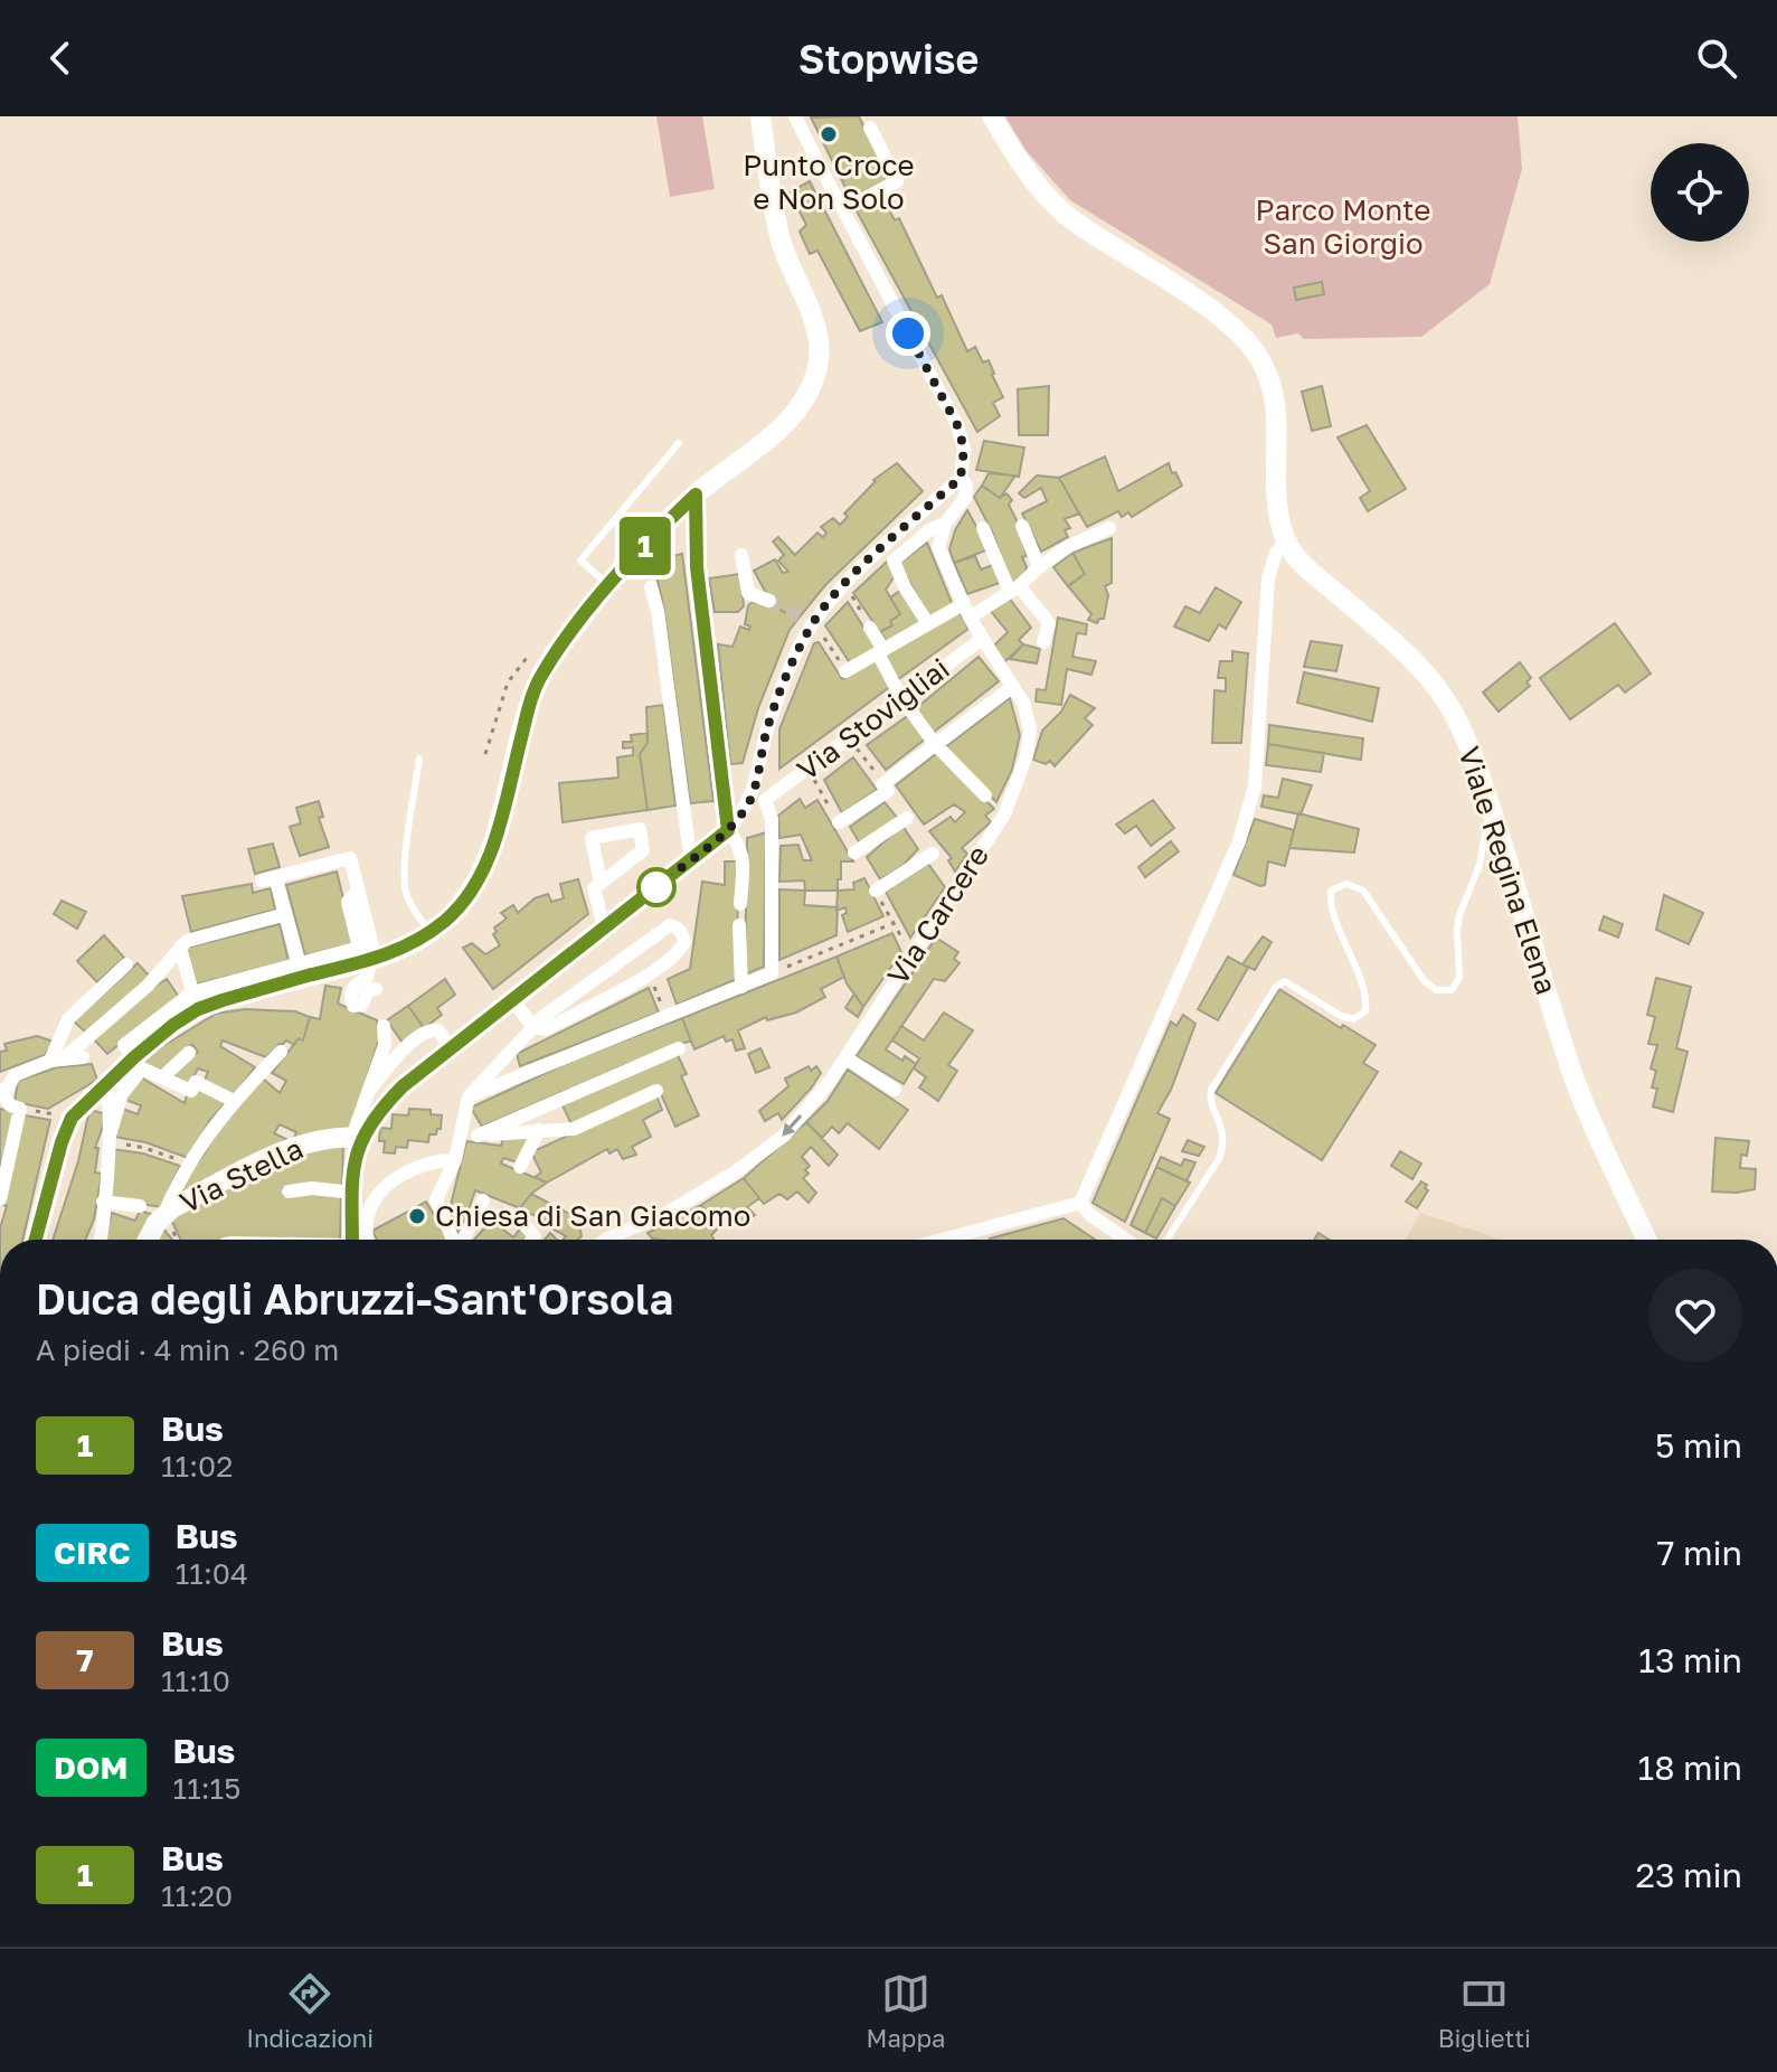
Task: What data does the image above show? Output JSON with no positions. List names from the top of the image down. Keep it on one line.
{"streets":{"main road":["Viale Regina Elena","Via Stella"],"street":["Via Stovigliai","Via Carcere"]},"crossings":[["Via Stovigliai","Via Carcere"]],"parks":["Parco Monte San Giorgio"],"places":["Punto Croce e Non Solo","Chiesa di San Giacomo"],"lines":["bus line 1"],"page":{"header":"Stopwise","on_map":"1","heading":["Duca degli Abruzzi-Sant'Orsola","A piedi · 4 min · 260 m"],"list":[{"mark":"1","name":"Bus","note":"11:02","value":"5 min"},{"mark":"CIRC","name":"Bus","note":"11:04","value":"7 min"},{"mark":"7","name":"Bus","note":"11:10","value":"13 min"},{"mark":"DOM","name":"Bus","note":"11:15","value":"18 min"},{"mark":"1","name":"Bus","note":"11:20","value":"23 min"}],"tabs":["Indicazioni","Mappa","Biglietti"]}}
